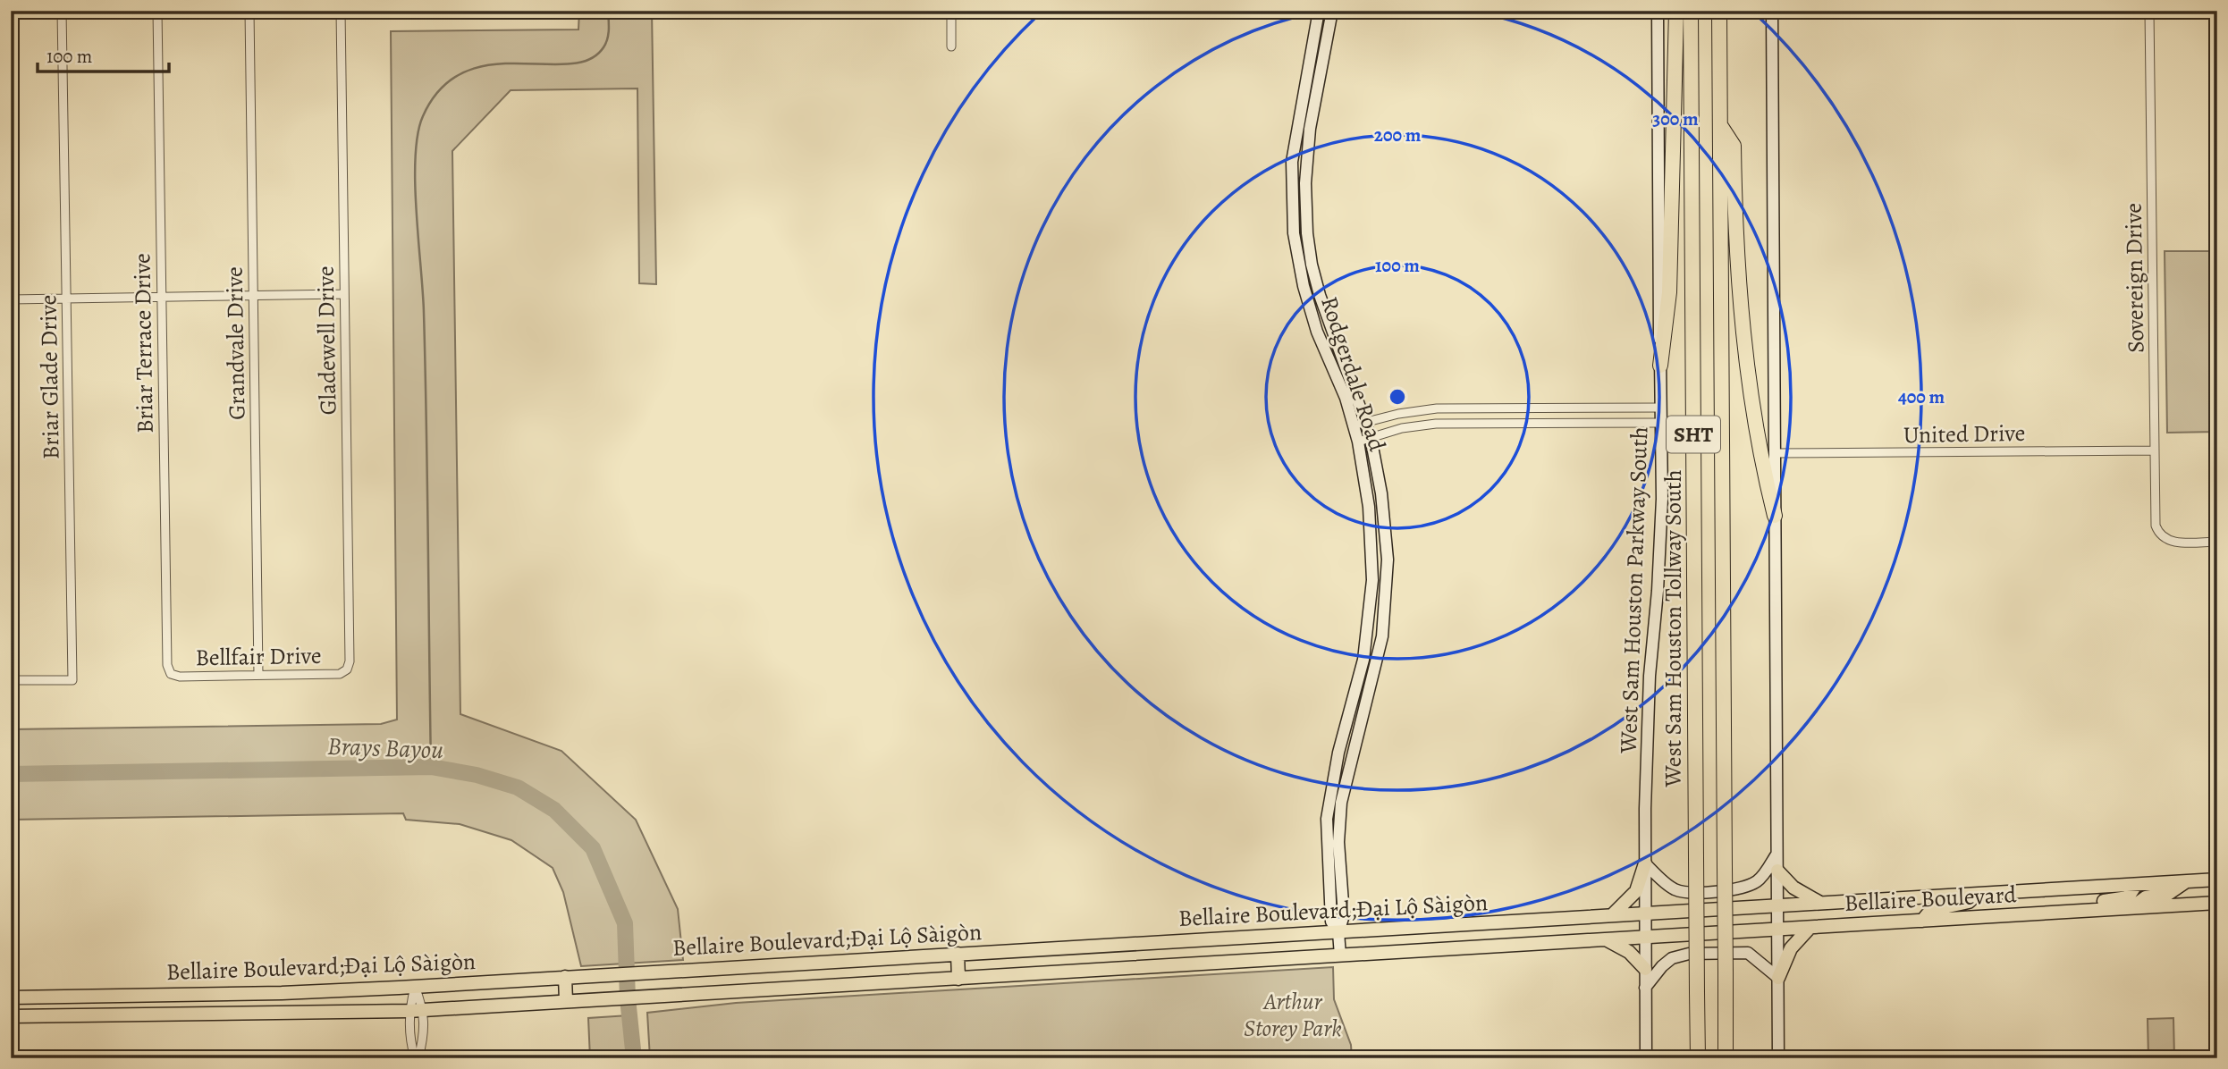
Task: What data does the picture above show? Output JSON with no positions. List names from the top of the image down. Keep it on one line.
{"streets":{"highway":["SHT","West Sam Houston Tollway South"],"main road":["Rodgerdale Road","West Sam Houston Parkway South","Bellaire Boulevard","Bellaire Boulevard;Đại Lộ Sàigòn"],"street":["Sovereign Drive","Gladewell Drive","Briar Terrace Drive","Grandvale Drive","Briar Glade Drive","United Drive","Bellfair Drive"]},"crossings":[["Sovereign Drive","United Drive"],["Gladewell Drive","Bellfair Drive"],["Briar Terrace Drive","Bellfair Drive"],["Grandvale Drive","Bellfair Drive"],["Rodgerdale Road","Bellaire Boulevard;Đại Lộ Sàigòn"],["West Sam Houston Parkway South","Bellaire Boulevard"],["West Sam Houston Parkway South","Bellaire Boulevard;Đại Lộ Sàigòn"],["Bellaire Boulevard","Bellaire Boulevard;Đại Lộ Sàigòn"]],"water":["Brays Bayou"],"parks":["Arthur Storey Park"],"scale_bar":"100 m","rings":["300 m","200 m","100 m","400 m"]}
